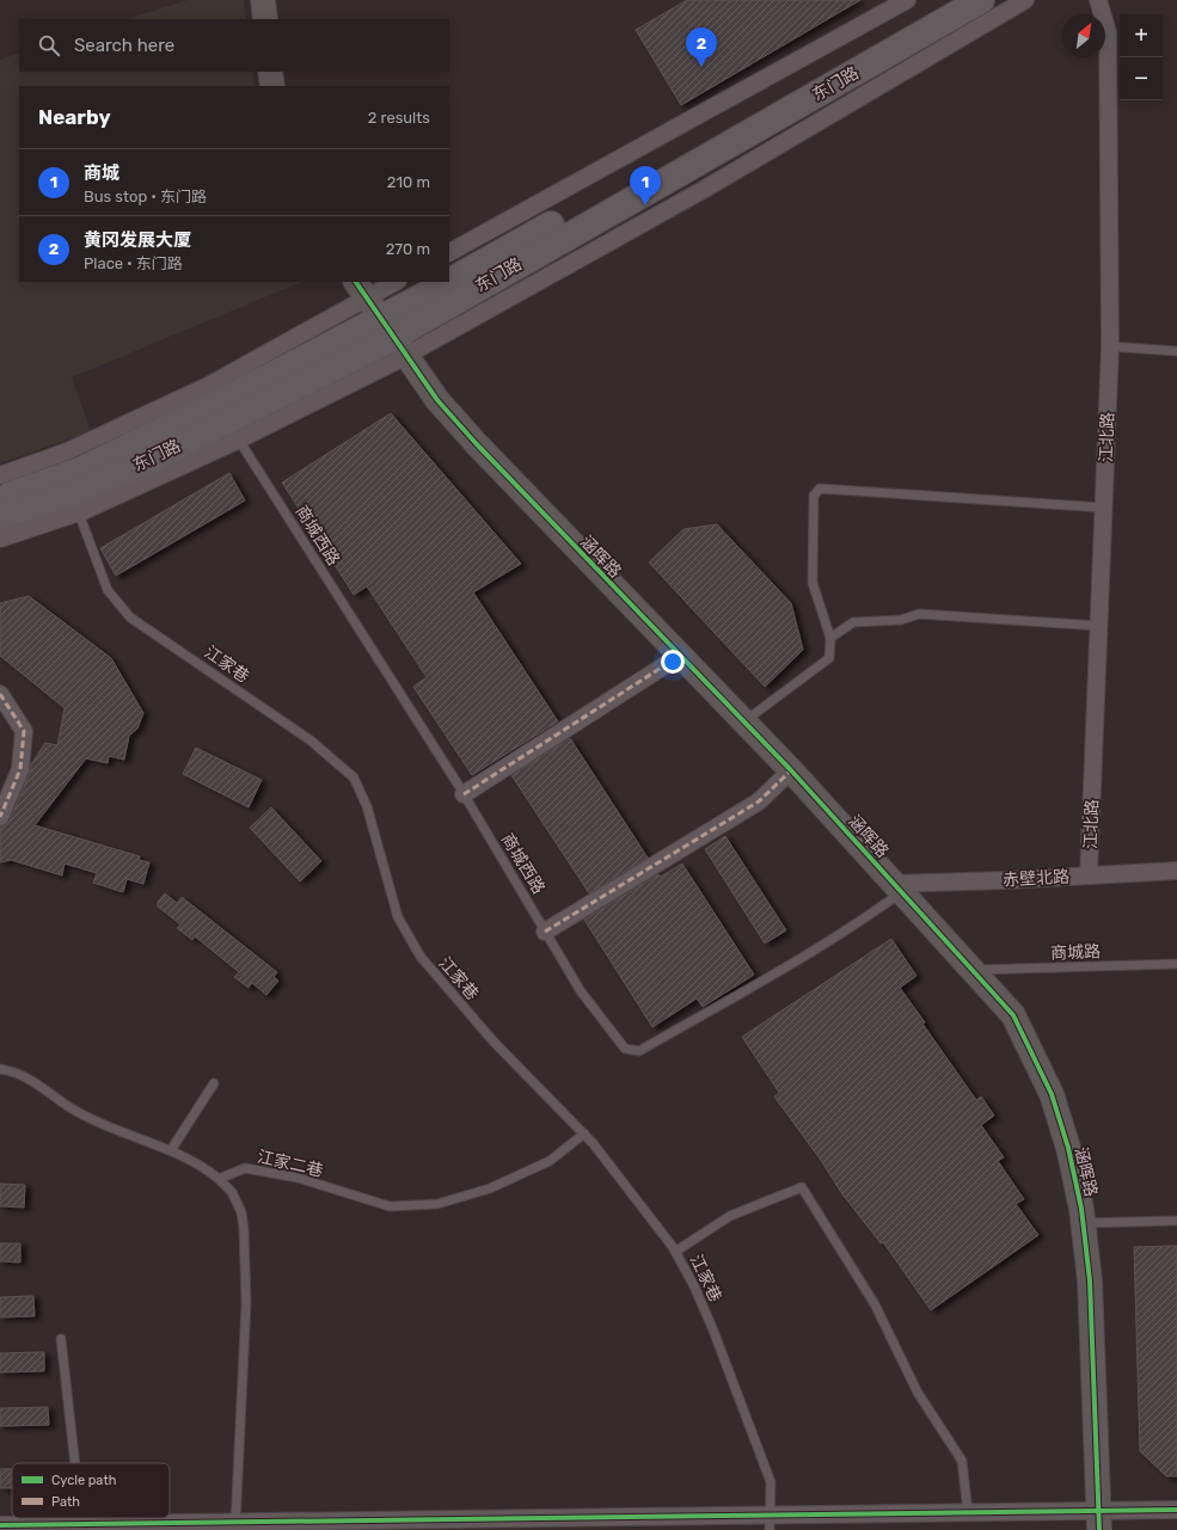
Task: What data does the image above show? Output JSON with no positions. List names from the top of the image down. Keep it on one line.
{"streets":{"main road":["东门路"],"street":["江北路","涵晖路","赤壁北路"],"lane":["商城西路","江家巷","商城路","江家二巷"]},"crossings":[["东门路","商城西路"],["东门路","涵晖路"],["东门路","江家巷"],["江北路","赤壁北路"],["商城西路","涵晖路"],["商城西路","赤壁北路"],["涵晖路","赤壁北路"],["涵晖路","商城路"],["江家巷","江家二巷"]],"legend":["Cycle path","Path"],"north":"top right","page":{"map_buttons":["+","−"],"search":"Search here","pins":["2","1"],"heading":["Nearby","2 results"],"list":[{"mark":"1","name":"商城","note":"Bus stop · 东门路","value":"210 m"},{"mark":"2","name":"黄冈发展大厦","note":"Place · 东门路","value":"270 m"}]}}
